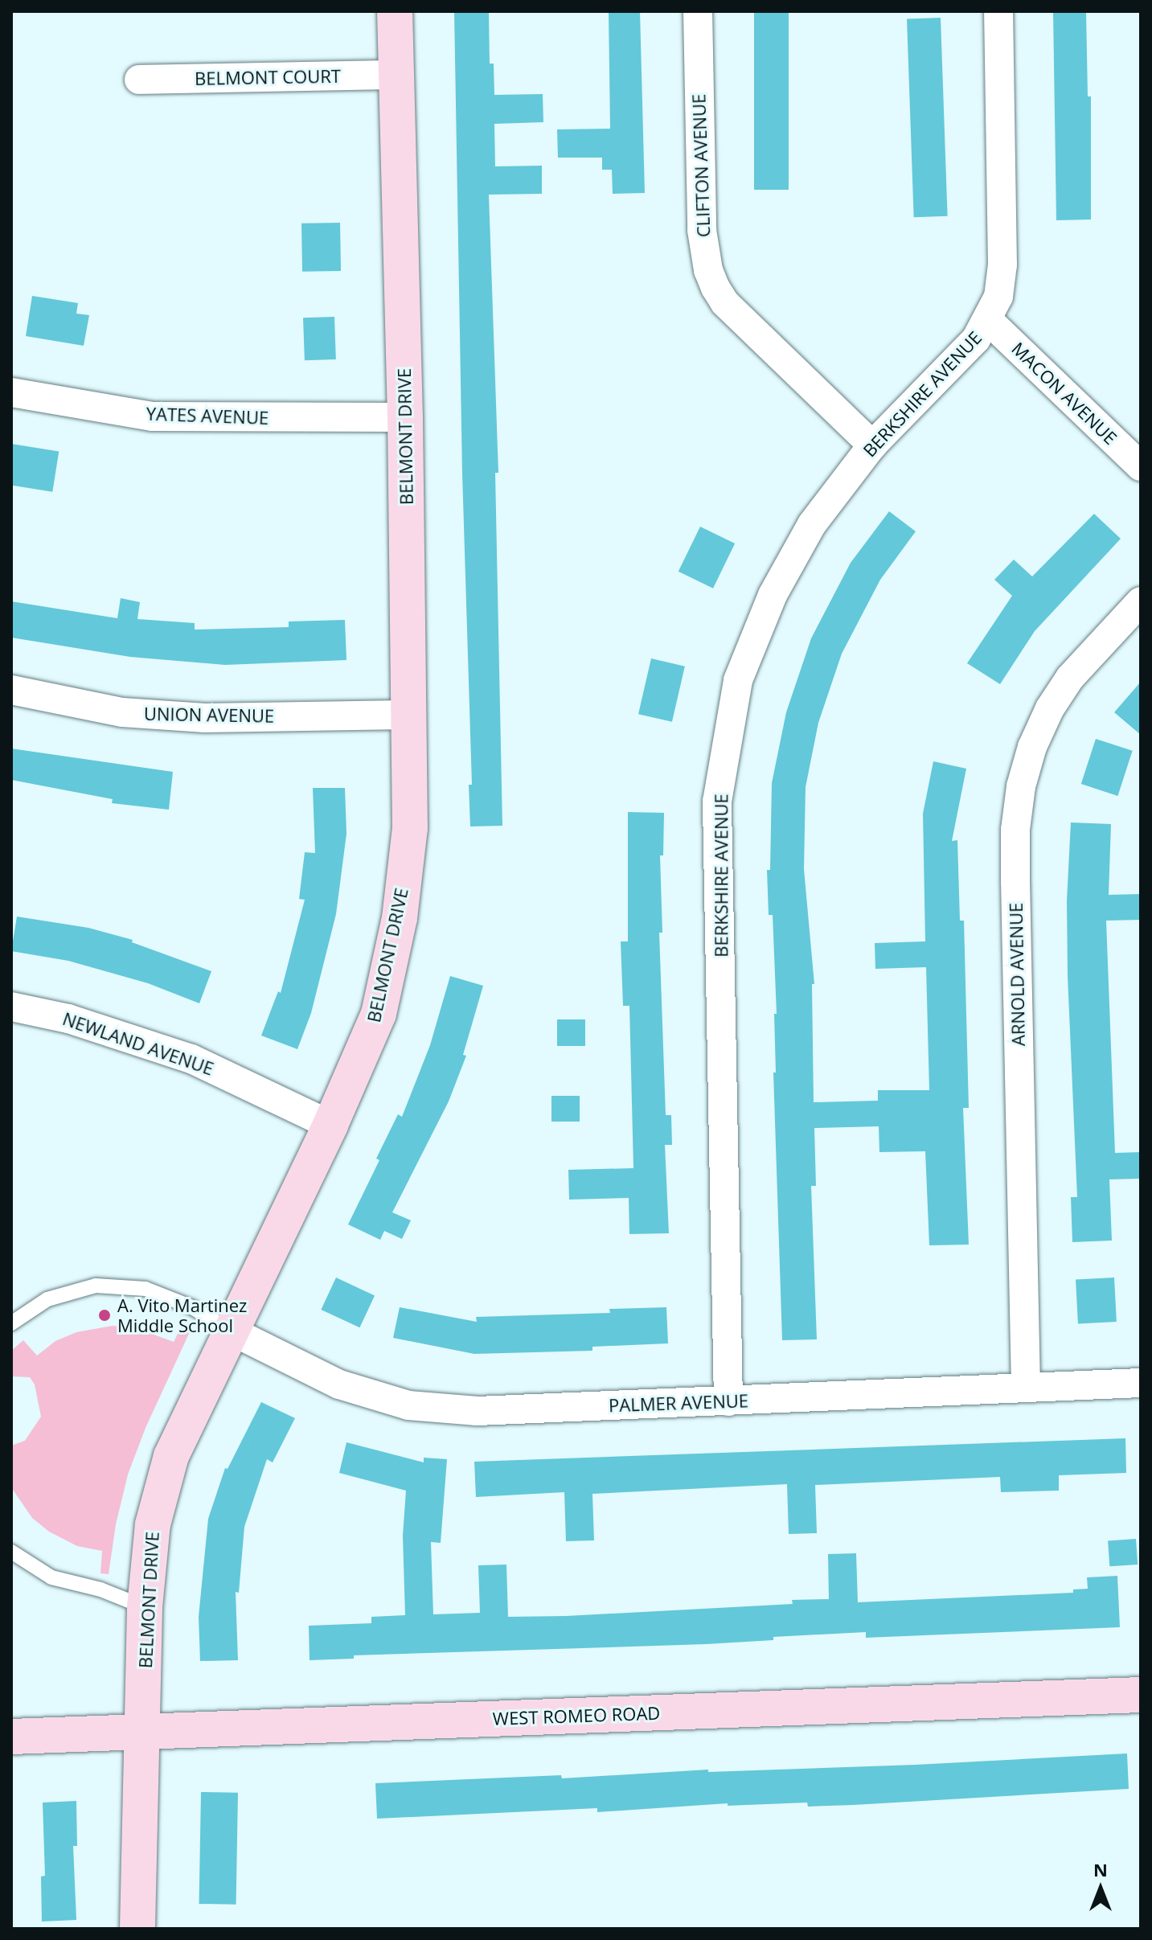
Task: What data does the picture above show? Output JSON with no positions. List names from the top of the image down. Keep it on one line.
{"streets":{"street":["BELMONT COURT","CLIFTON AVENUE","MACON AVENUE","BERKSHIRE AVENUE","YATES AVENUE","BELMONT DRIVE","UNION AVENUE","ARNOLD AVENUE","NEWLAND AVENUE","PALMER AVENUE","WEST ROMEO ROAD"]},"crossings":[["BELMONT COURT","BELMONT DRIVE"],["CLIFTON AVENUE","BERKSHIRE AVENUE"],["MACON AVENUE","BERKSHIRE AVENUE"],["BERKSHIRE AVENUE","PALMER AVENUE"],["YATES AVENUE","BELMONT DRIVE"],["BELMONT DRIVE","UNION AVENUE"],["BELMONT DRIVE","NEWLAND AVENUE"],["BELMONT DRIVE","PALMER AVENUE"],["BELMONT DRIVE","WEST ROMEO ROAD"],["ARNOLD AVENUE","PALMER AVENUE"]],"places":["A. Vito Martinez Middle School"],"north":"top"}
